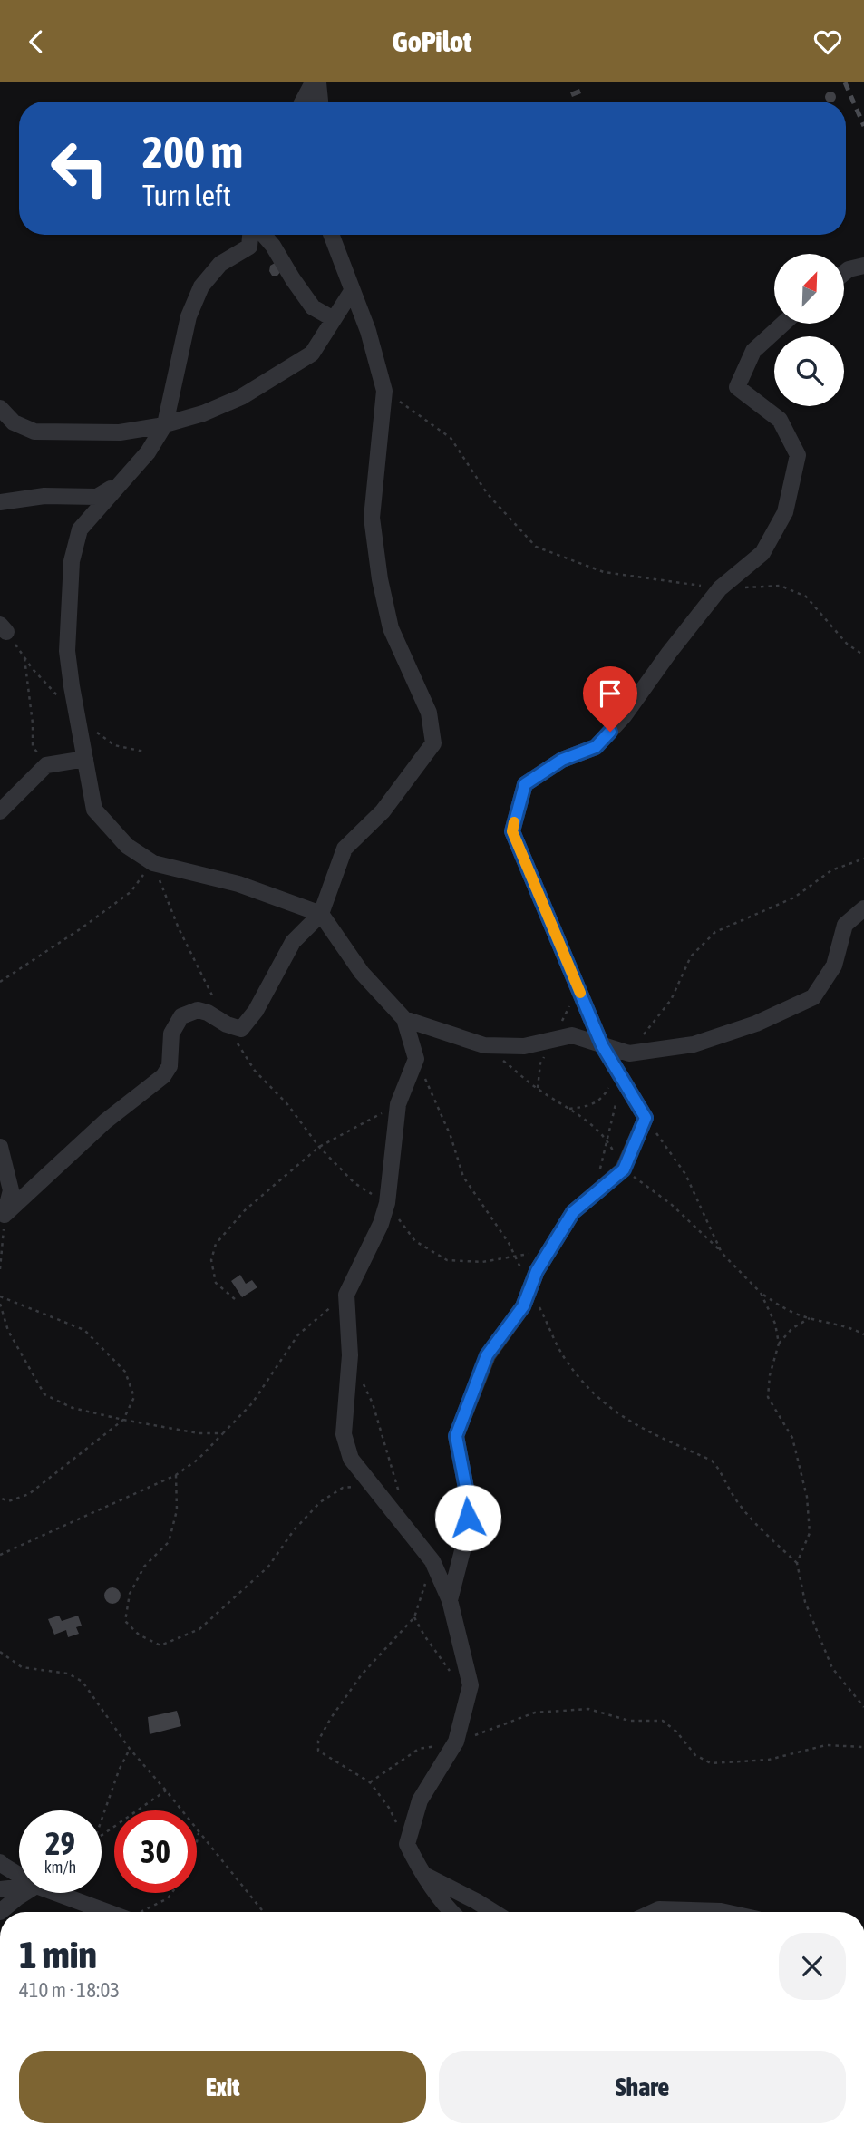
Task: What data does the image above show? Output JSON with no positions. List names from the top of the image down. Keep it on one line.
{"north":"top right","page":{"header":"GoPilot","turn":["200 m","Turn left"],"speed":"29 km/h","limit":"30","heading":["1 min","410 m · 18:03"],"buttons":["Exit","Share"]}}
